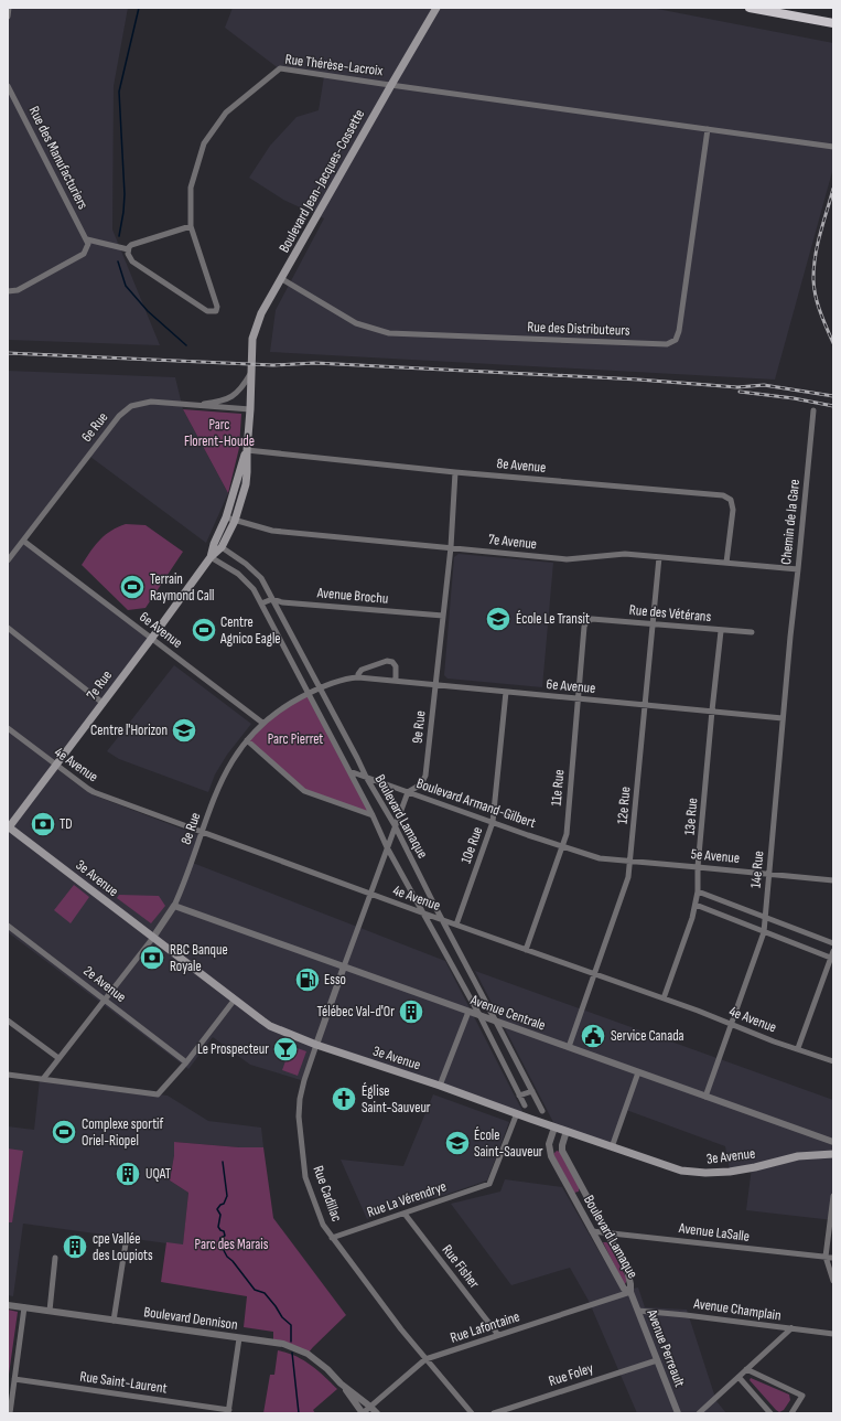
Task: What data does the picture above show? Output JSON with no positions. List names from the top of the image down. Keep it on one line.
{"streets":{"main road":["Boulevard Jean-Jacques-Cossette","7e Rue","3e Avenue"],"street":["Rue Thérèse-Lacroix","Rue des Manufacturiers","Rue des Distributeurs","6e Rue","8e Avenue","Chemin de la Gare","7e Avenue","Avenue Brochu","Rue des Vétérans","6e Avenue","9e Rue","4e Avenue","11e Rue","Boulevard Armand-Gilbert","12e Rue","Boulevard Lamaque","13e Rue","8e Rue","10e Rue","5e Avenue","14e Rue","2e Avenue","Avenue Centrale","Rue Cadillac","Rue La Vérendrye","Avenue LaSalle","Rue Fisher","Avenue Champlain","Boulevard Dennison","Rue Lafontaine","Avenue Perreault","Rue Foley","Rue Saint-Laurent"]},"crossings":[["Rue Thérèse-Lacroix","Boulevard Jean-Jacques-Cossette"],["Boulevard Jean-Jacques-Cossette","Rue des Distributeurs"],["Boulevard Jean-Jacques-Cossette","7e Rue"],["6e Rue","6e Avenue"],["6e Rue","7e Rue"],["8e Avenue","7e Avenue"],["8e Avenue","7e Rue"],["8e Avenue","9e Rue"],["Chemin de la Gare","7e Avenue"],["Chemin de la Gare","14e Rue"],["7e Avenue","7e Rue"],["7e Avenue","9e Rue"],["7e Avenue","12e Rue"],["Avenue Brochu","9e Rue"],["Avenue Brochu","Boulevard Lamaque"],["Rue des Vétérans","11e Rue"],["Rue des Vétérans","12e Rue"],["Rue des Vétérans","13e Rue"],["6e Avenue","7e Rue"],["6e Avenue","9e Rue"],["6e Avenue","11e Rue"],["6e Avenue","12e Rue"],["6e Avenue","13e Rue"],["6e Avenue","8e Rue"],["6e Avenue","10e Rue"],["6e Avenue","14e Rue"],["7e Rue","4e Avenue"],["7e Rue","Boulevard Lamaque"],["7e Rue","3e Avenue"],["9e Rue","4e Avenue"],["9e Rue","Boulevard Armand-Gilbert"],["9e Rue","Boulevard Lamaque"],["9e Rue","Avenue Centrale"],["9e Rue","Rue Cadillac"],["4e Avenue","11e Rue"],["4e Avenue","12e Rue"],["4e Avenue","Boulevard Lamaque"],["4e Avenue","13e Rue"],["4e Avenue","8e Rue"],["4e Avenue","10e Rue"],["4e Avenue","14e Rue"],["11e Rue","Boulevard Armand-Gilbert"],["Boulevard Armand-Gilbert","Boulevard Lamaque"],["Boulevard Armand-Gilbert","10e Rue"],["Boulevard Armand-Gilbert","5e Avenue"],["12e Rue","5e Avenue"],["12e Rue","Avenue Centrale"],["Boulevard Lamaque","8e Rue"],["Boulevard Lamaque","3e Avenue"],["Boulevard Lamaque","Avenue Centrale"],["Boulevard Lamaque","Avenue LaSalle"],["Boulevard Lamaque","Rue Lafontaine"],["Boulevard Lamaque","Avenue Perreault"],["13e Rue","5e Avenue"],["8e Rue","3e Avenue"],["8e Rue","2e Avenue"],["8e Rue","Avenue Centrale"],["5e Avenue","14e Rue"],["14e Rue","Avenue Centrale"],["3e Avenue","Rue Cadillac"],["3e Avenue","Rue La Vérendrye"],["Avenue Centrale","Rue Cadillac"],["Rue Cadillac","Rue La Vérendrye"],["Rue Cadillac","Rue Lafontaine"],["Rue La Vérendrye","Rue Fisher"],["Rue Fisher","Rue Lafontaine"],["Avenue Champlain","Avenue Perreault"],["Boulevard Dennison","Rue Lafontaine"],["Rue Lafontaine","Avenue Perreault"],["Avenue Perreault","Rue Foley"]],"parks":["Parc Florent-Houde","Parc Pierret","Parc des Marais"],"places":{"sports":["Terrain Raymond Call","Centre Agnico Eagle","Complexe sportif Oriel-Riopel"],"school or university":["École Le Transit","Centre l'Horizon","École Saint-Sauveur"],"bank":["TD","RBC Banque Royale"],"fuel station":["Esso"],"building":["Télébec Val-d'Or","UQAT","cpe Vallée des Loupiots"],"public building":["Service Canada"],"bar":["Le Prospecteur"],"church":["Église Saint-Sauveur"]}}
